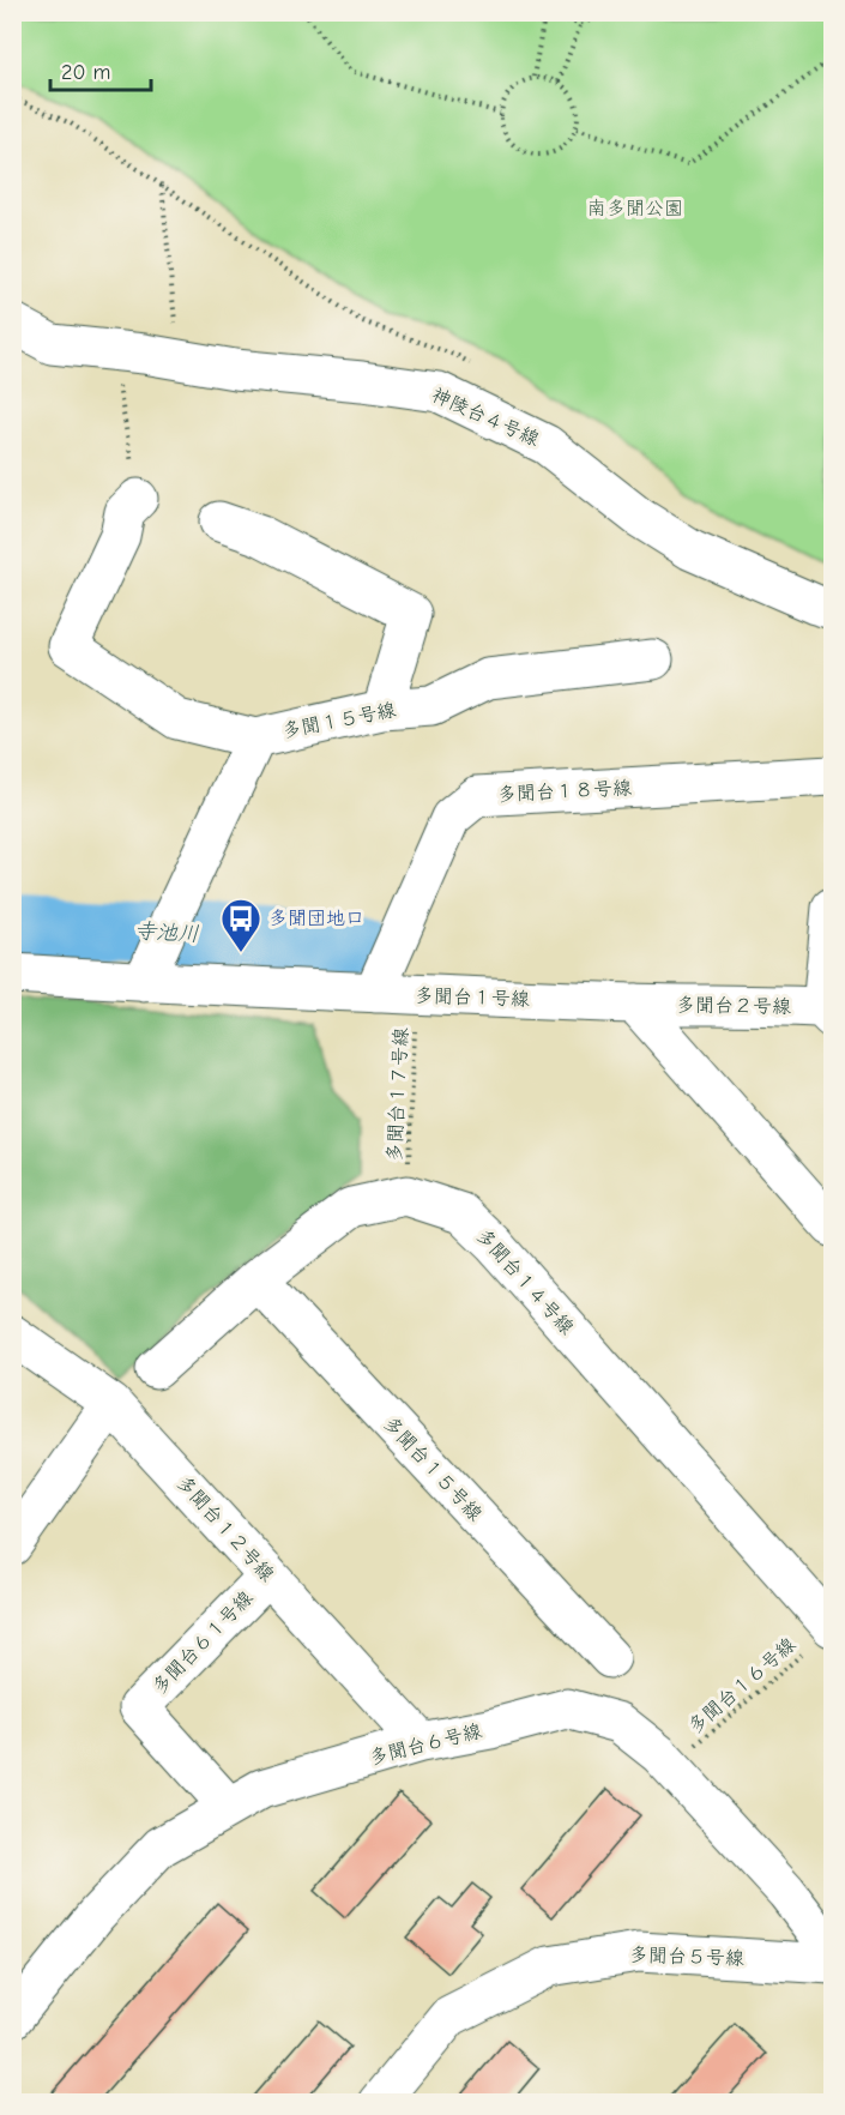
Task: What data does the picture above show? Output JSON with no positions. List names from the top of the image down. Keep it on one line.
{"streets":{"street":["神陵台４号線","多聞１５号線","多聞台１８号線","多聞台１号線","多聞台２号線","多聞台１４号線","多聞台１５号線","多聞台１２号線","多聞台６１号線","多聞台６号線","多聞台５号線"],"path":["多聞台１７号線","多聞台１６号線"]},"crossings":[["多聞１５号線","多聞台１号線"],["多聞台１８号線","多聞台１号線"],["多聞台１号線","多聞台２号線"],["多聞台１号線","多聞台１７号線"],["多聞台１７号線","多聞台１４号線"],["多聞台１４号線","多聞台１６号線"],["多聞台１２号線","多聞台６１号線"],["多聞台１２号線","多聞台６号線"],["多聞台６１号線","多聞台６号線"],["多聞台１６号線","多聞台６号線"]],"water":["寺池川"],"parks":["南多聞公園"],"places":{"bus stop":["多聞団地口"]},"scale_bar":"20 m"}
